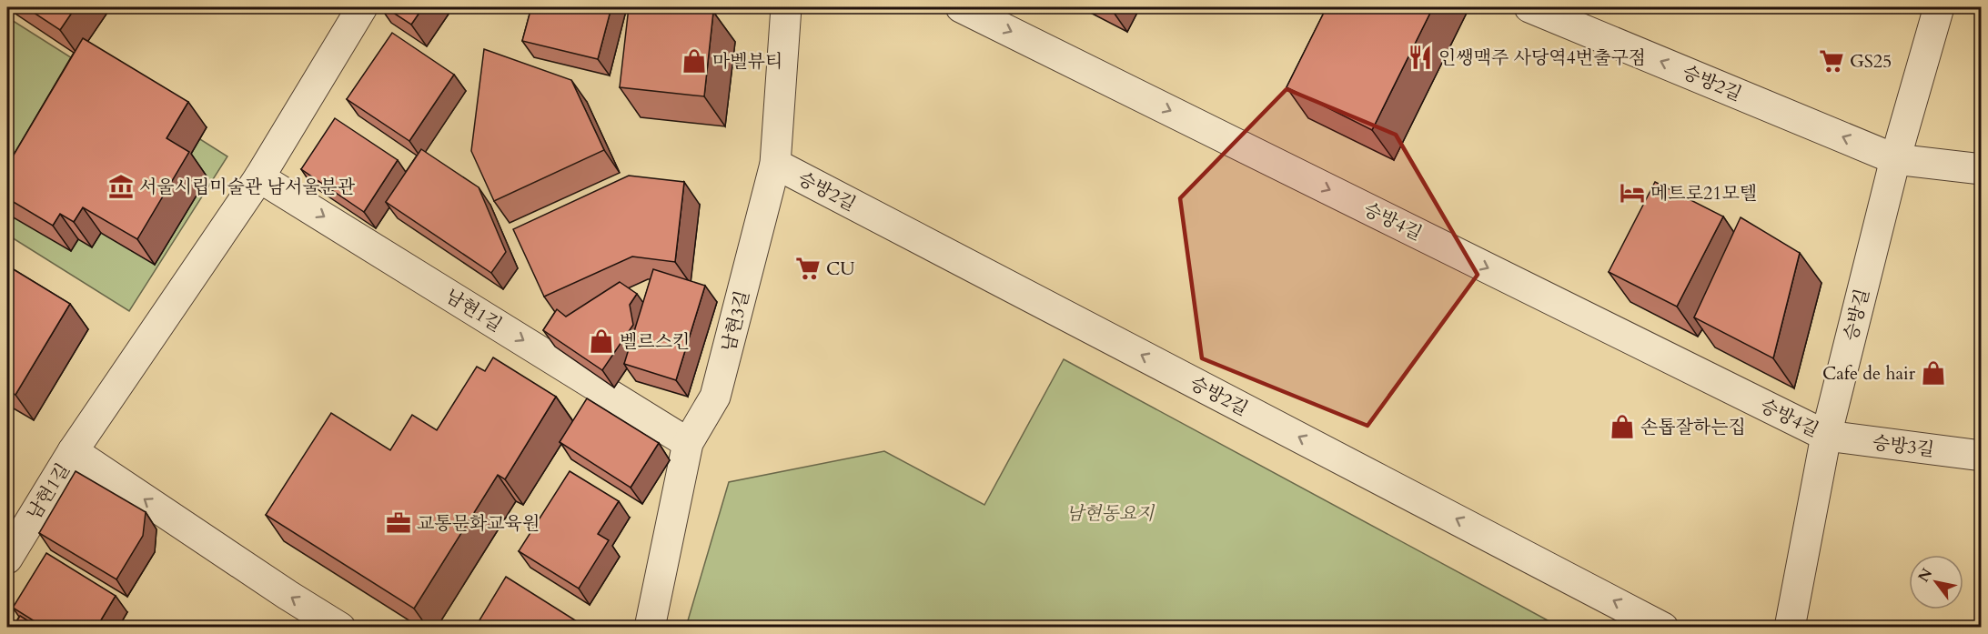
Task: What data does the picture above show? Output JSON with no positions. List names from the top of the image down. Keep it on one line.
{"streets":{"street":["승방2길","승방4길","남현1길","승방길","남현3길","승방3길"]},"crossings":[["승방2길","승방길"],["승방2길","남현3길"],["승방4길","승방길"],["승방4길","승방3길"],["남현1길","남현3길"],["승방길","승방3길"]],"one_way":["승방2길","승방4길"],"parks":["남현동요지"],"places":{"restaurant":["인쌩맥주 사당역4번출구점"],"shop":["마벨뷰티","벨르스킨","Cafe de hair","손톱잘하는집"],"supermarket":["GS25","CU"],"museum":["서울시립미술관 남서울분관"],"hotel":["메트로21모텔"],"office":["교통문화교육원"]},"north":"top left"}
